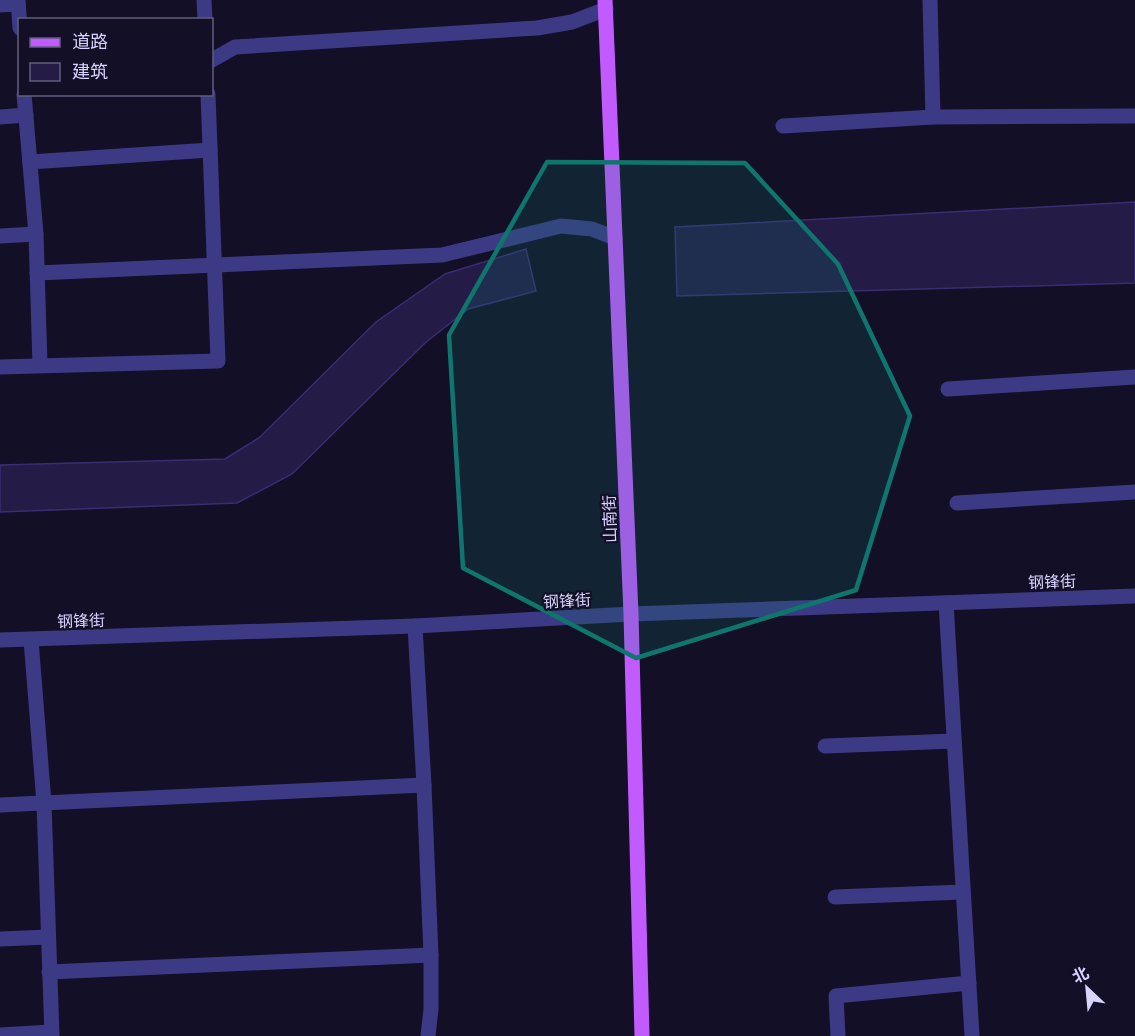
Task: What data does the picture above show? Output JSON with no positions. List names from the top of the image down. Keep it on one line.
{"streets":{"main road":["山南街"],"street":["钢锋街"]},"crossings":[["山南街","钢锋街"]],"legend":["道路","建筑"],"north":"top left"}
